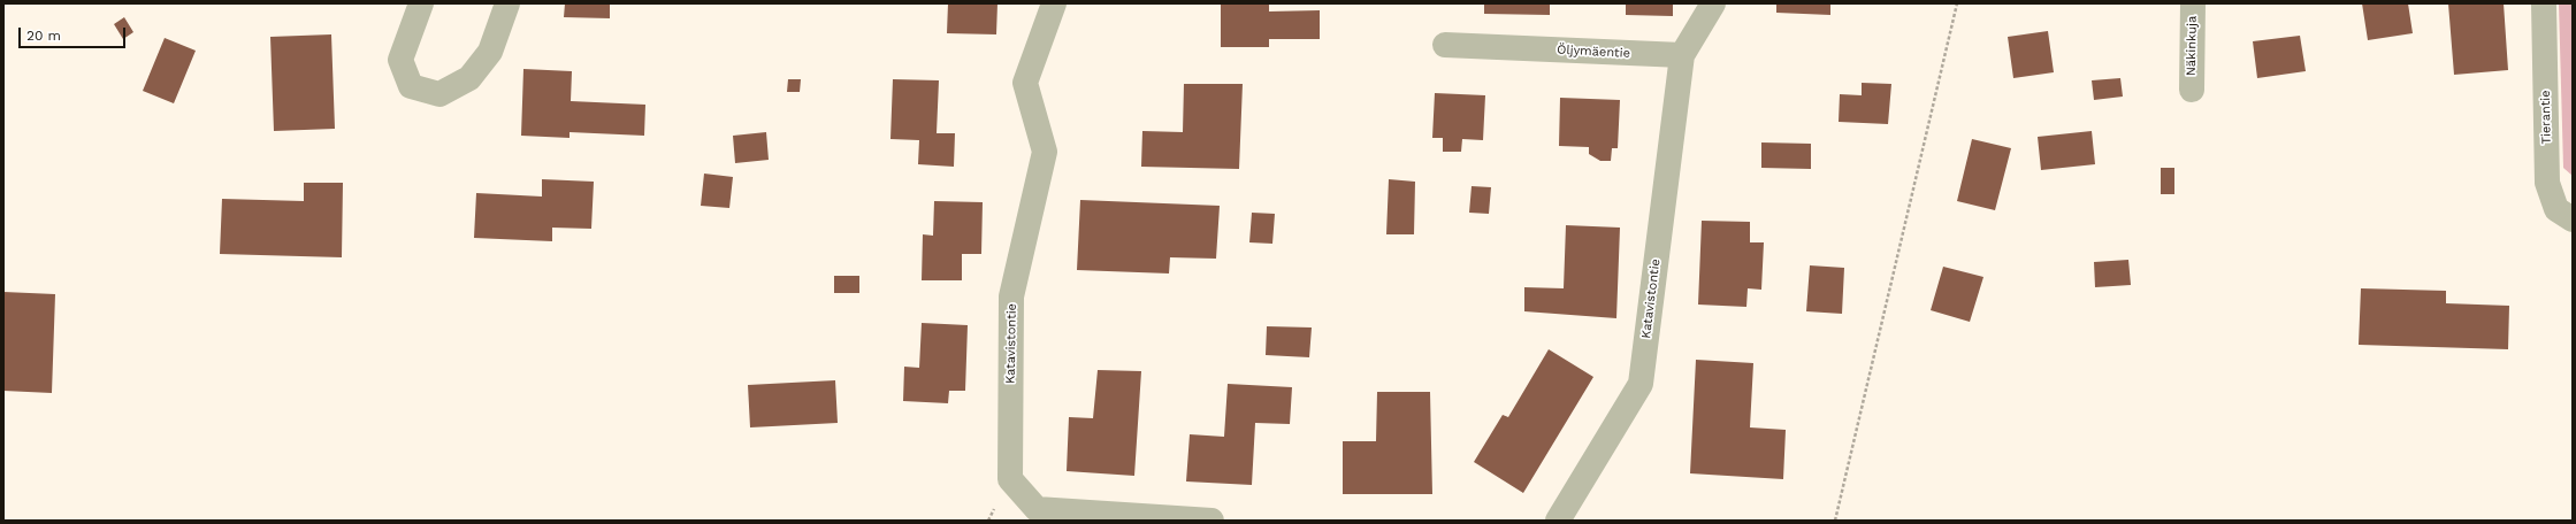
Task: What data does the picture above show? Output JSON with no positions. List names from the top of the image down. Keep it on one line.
{"streets":{"street":["Näkinkuja","Öljymäentie","Tierantie","Katavistontie"]},"crossings":[["Öljymäentie","Katavistontie"]],"scale_bar":"20 m"}
